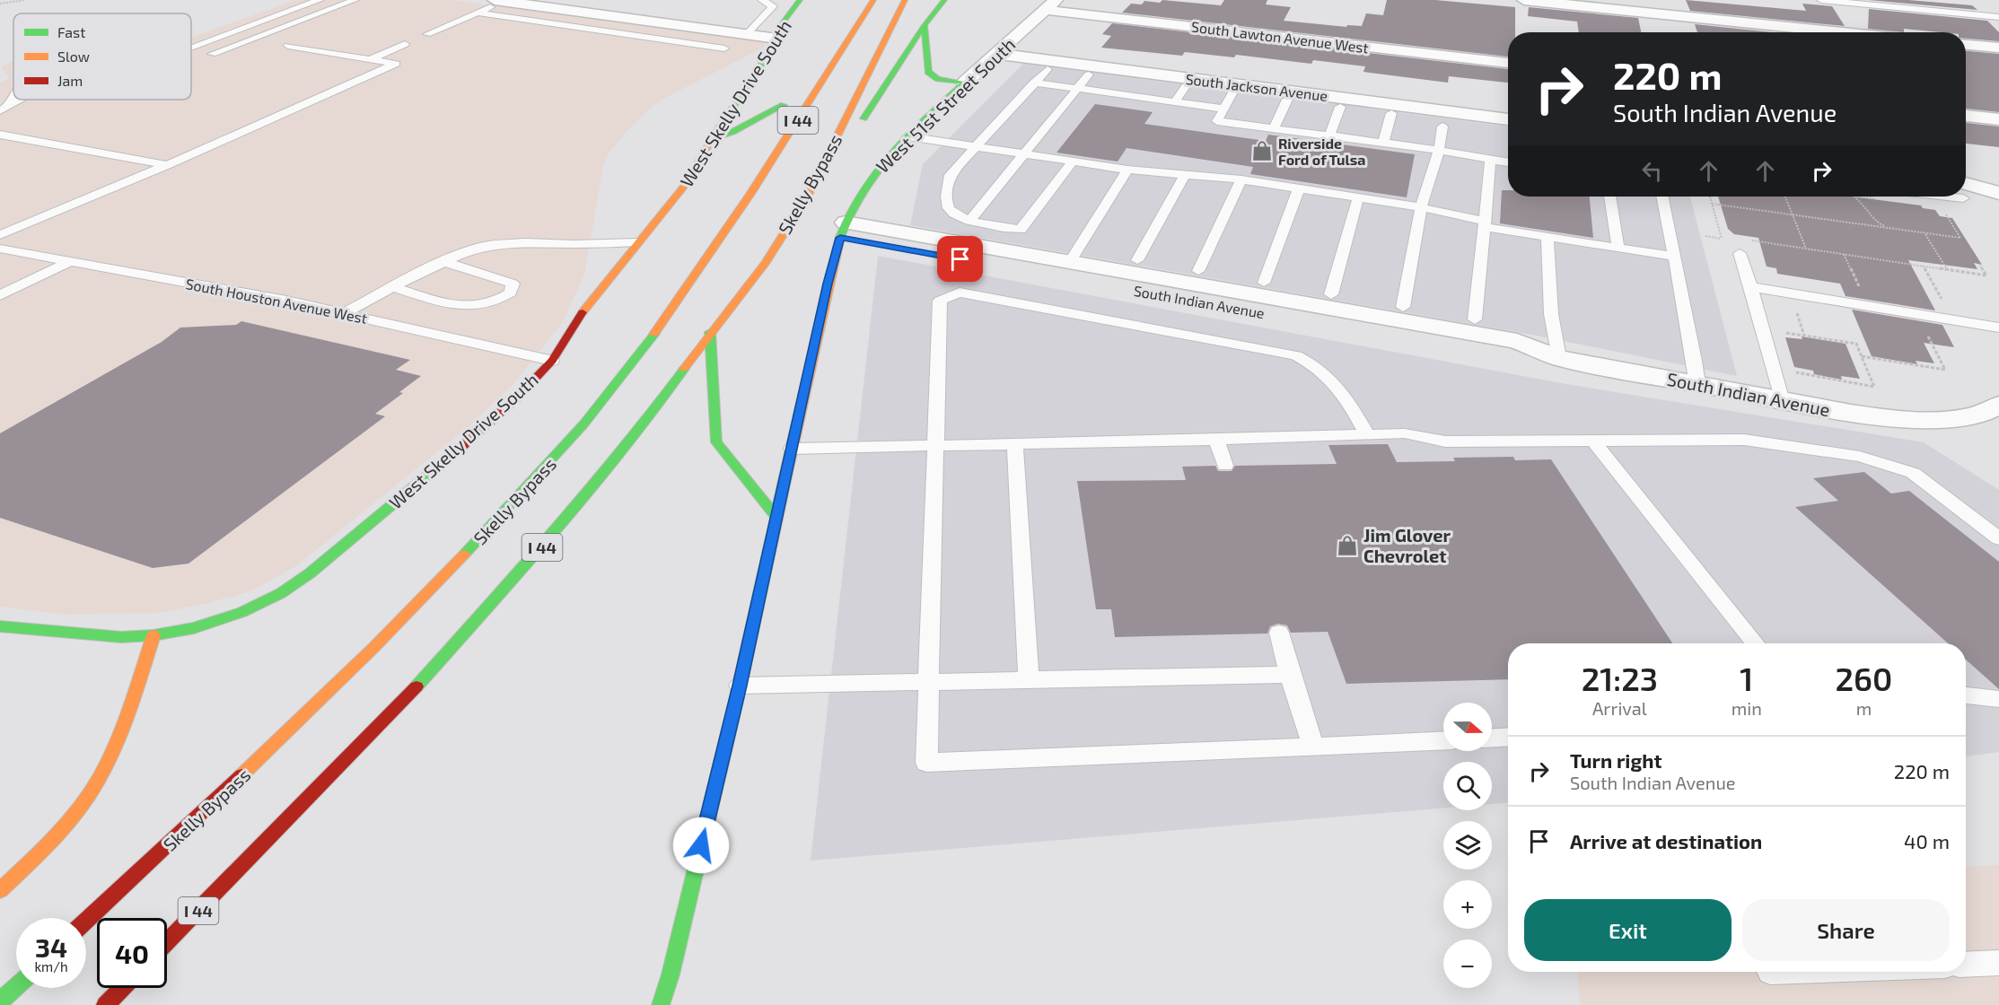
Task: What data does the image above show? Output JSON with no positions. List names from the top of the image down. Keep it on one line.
{"streets":{"main road":["West Skelly Drive South","West 51st Street South","I 44","Skelly Bypass"],"street":["South Lawton Avenue West","South Jackson Avenue","South Indian Avenue"],"lane":["South Houston Avenue West"]},"crossings":[["South Lawton Avenue West","West 51st Street South"],["South Jackson Avenue","West 51st Street South"],["West Skelly Drive South","South Houston Avenue West"],["West 51st Street South","South Indian Avenue"]],"places":{"shop":["Riverside Ford of Tulsa","Jim Glover Chevrolet"]},"legend":["Fast","Slow","Jam"],"north":"right","page":{"turn":["220 m","South Indian Avenue"],"eta":["21:23","Arrival","1","min","260","m"],"map_buttons":["+","−"],"list":[{"name":"Turn right","note":"South Indian Avenue","value":"220 m"},{"name":"Arrive at destination","value":"40 m"}],"buttons":["Exit","Share"],"speed":"34 km/h","limit":"40"}}
